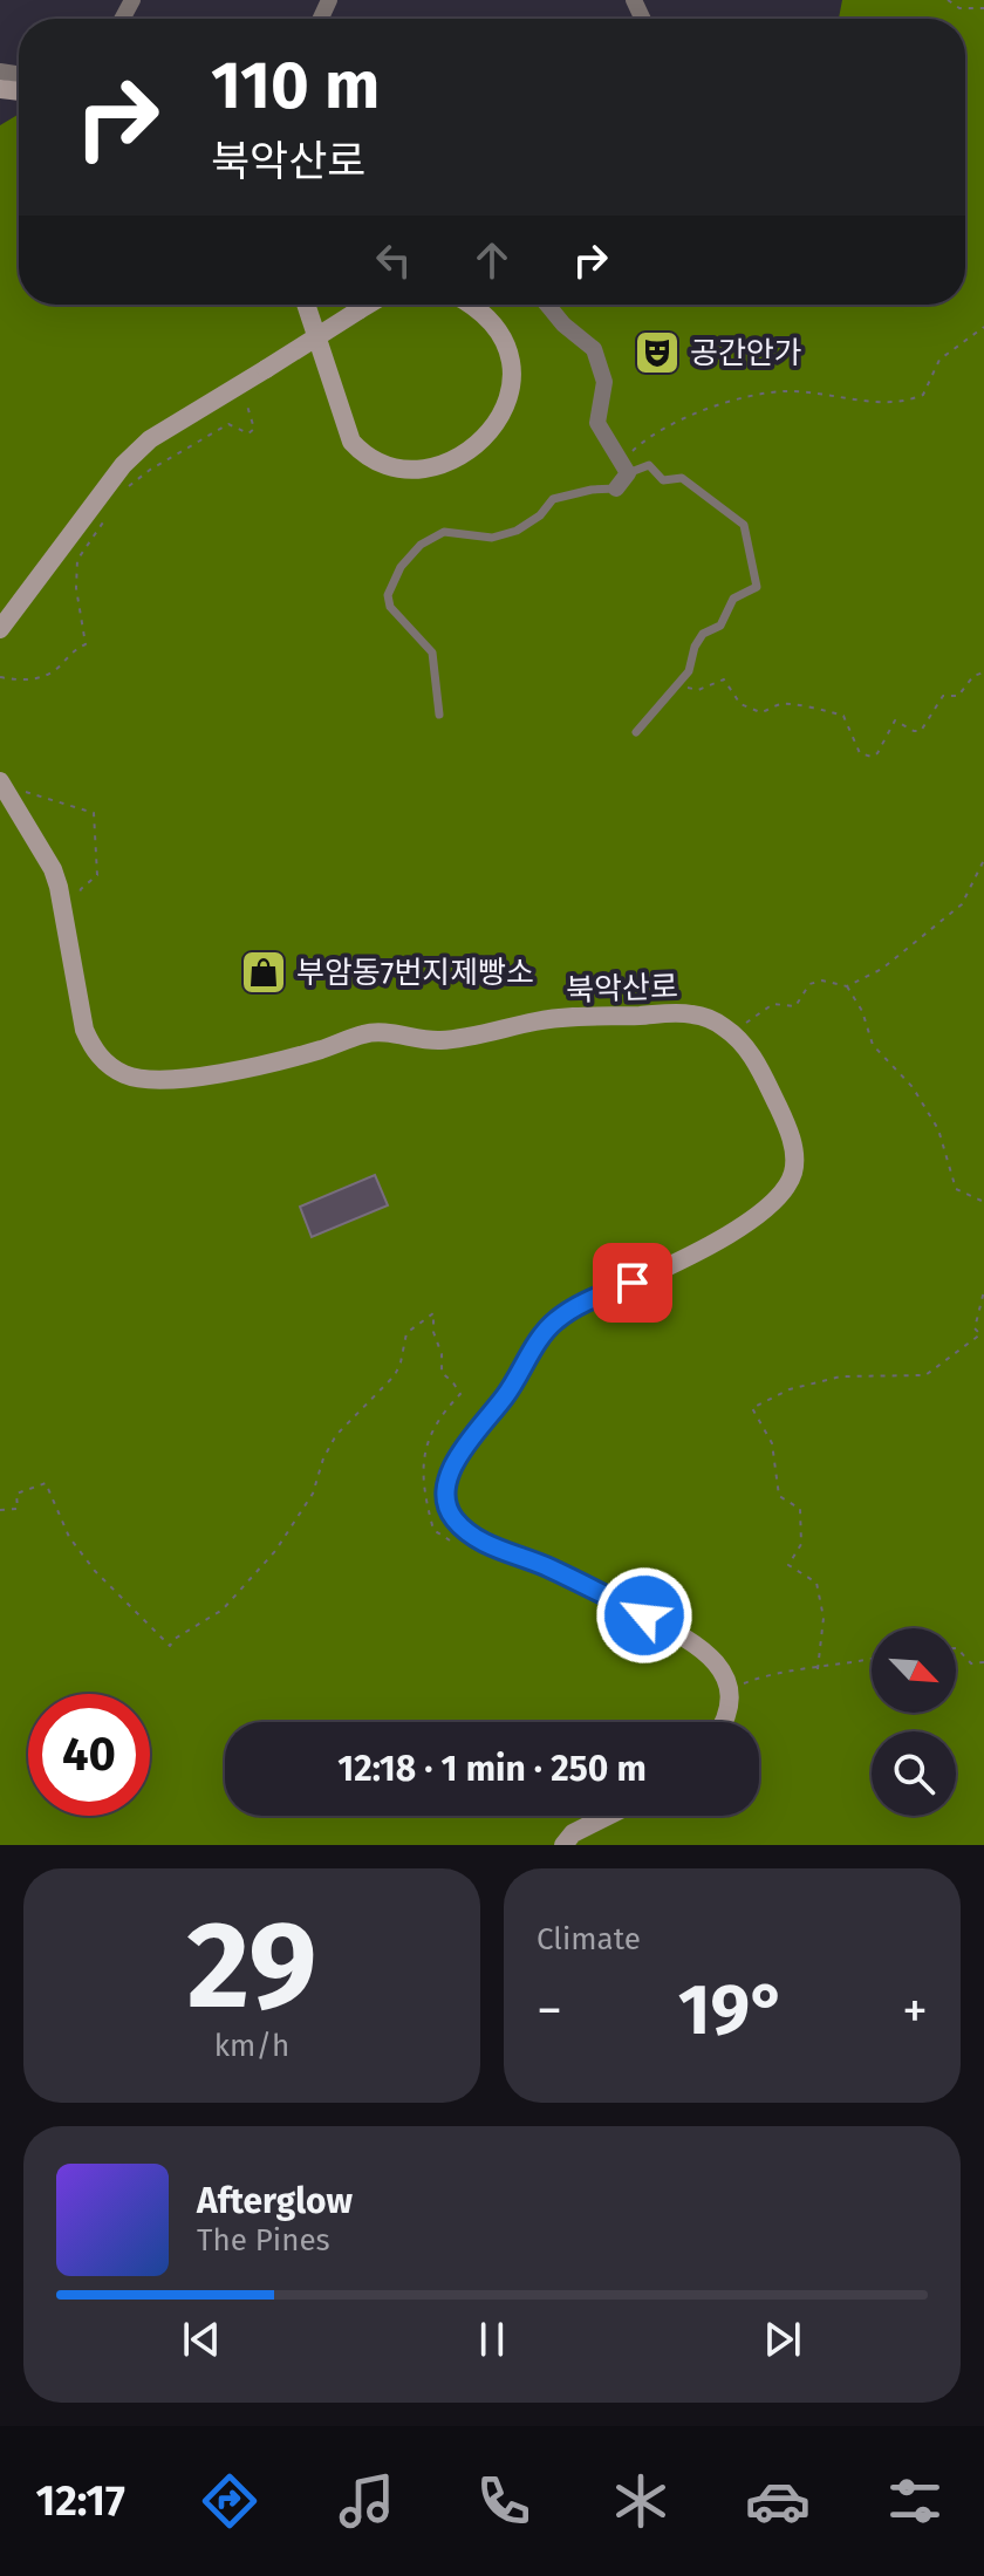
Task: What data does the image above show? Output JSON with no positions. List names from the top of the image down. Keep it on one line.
{"streets":{"street":["북악산로"]},"places":{"theatre":["공간안가"],"shop":["부암동7번지제빵소"]},"north":"bottom right","page":{"turn":["110 m","북악산로"],"limit":"40","trip":"12:18 · 1 min · 250 m","tile":[["29","km/h"],"Climate"],"heat":["−","19°","+"],"song":["Afterglow","The Pines"],"tabs":"12:17"}}
